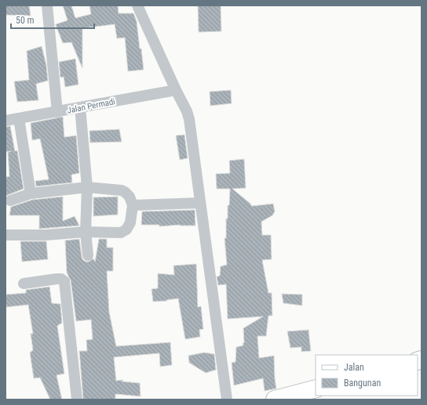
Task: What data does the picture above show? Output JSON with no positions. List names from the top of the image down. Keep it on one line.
{"streets":{"street":["Jalan Permadi"]},"legend":["Jalan","Bangunan"],"scale_bar":"50 m"}
